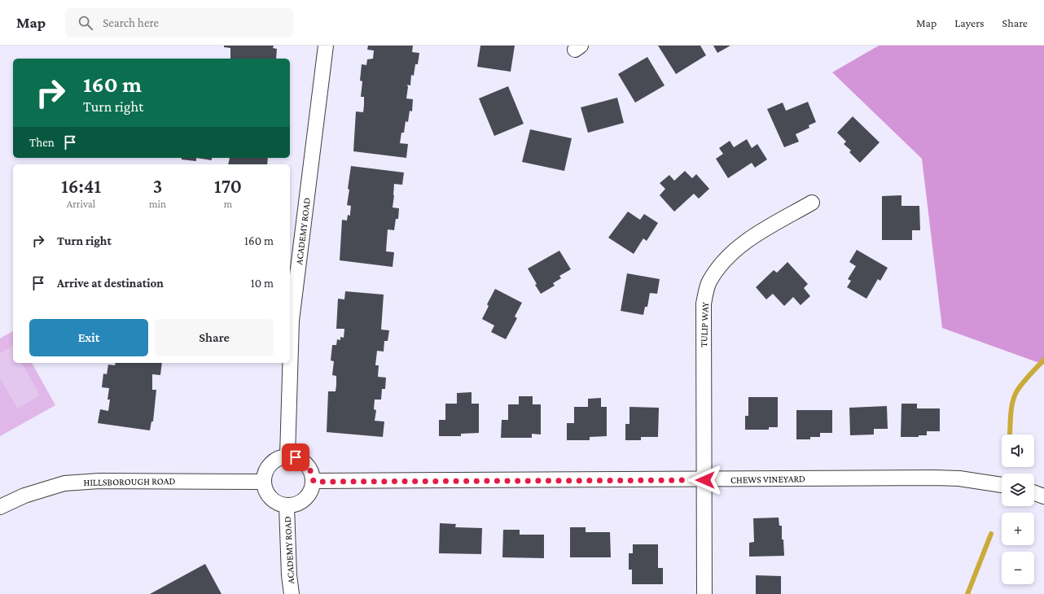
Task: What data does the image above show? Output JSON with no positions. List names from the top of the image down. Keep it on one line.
{"streets":{"street":["ACADEMY ROAD","TULIP WAY","CHEWS VINEYARD","HILLSBOROUGH ROAD"]},"crossings":[["ACADEMY ROAD","CHEWS VINEYARD"],["ACADEMY ROAD","HILLSBOROUGH ROAD"],["TULIP WAY","CHEWS VINEYARD"],["CHEWS VINEYARD","HILLSBOROUGH ROAD"]],"page":{"header":"Map","search":"Search here","nav":["Map","Layers","Share"],"turn":["160 m","Turn right"],"then":"Then","eta":["16:41","Arrival","3","min","170","m"],"list":[{"name":"Turn right","value":"160 m"},{"name":"Arrive at destination","value":"10 m"}],"buttons":["Exit","Share"],"map_buttons":["+","−"]}}
